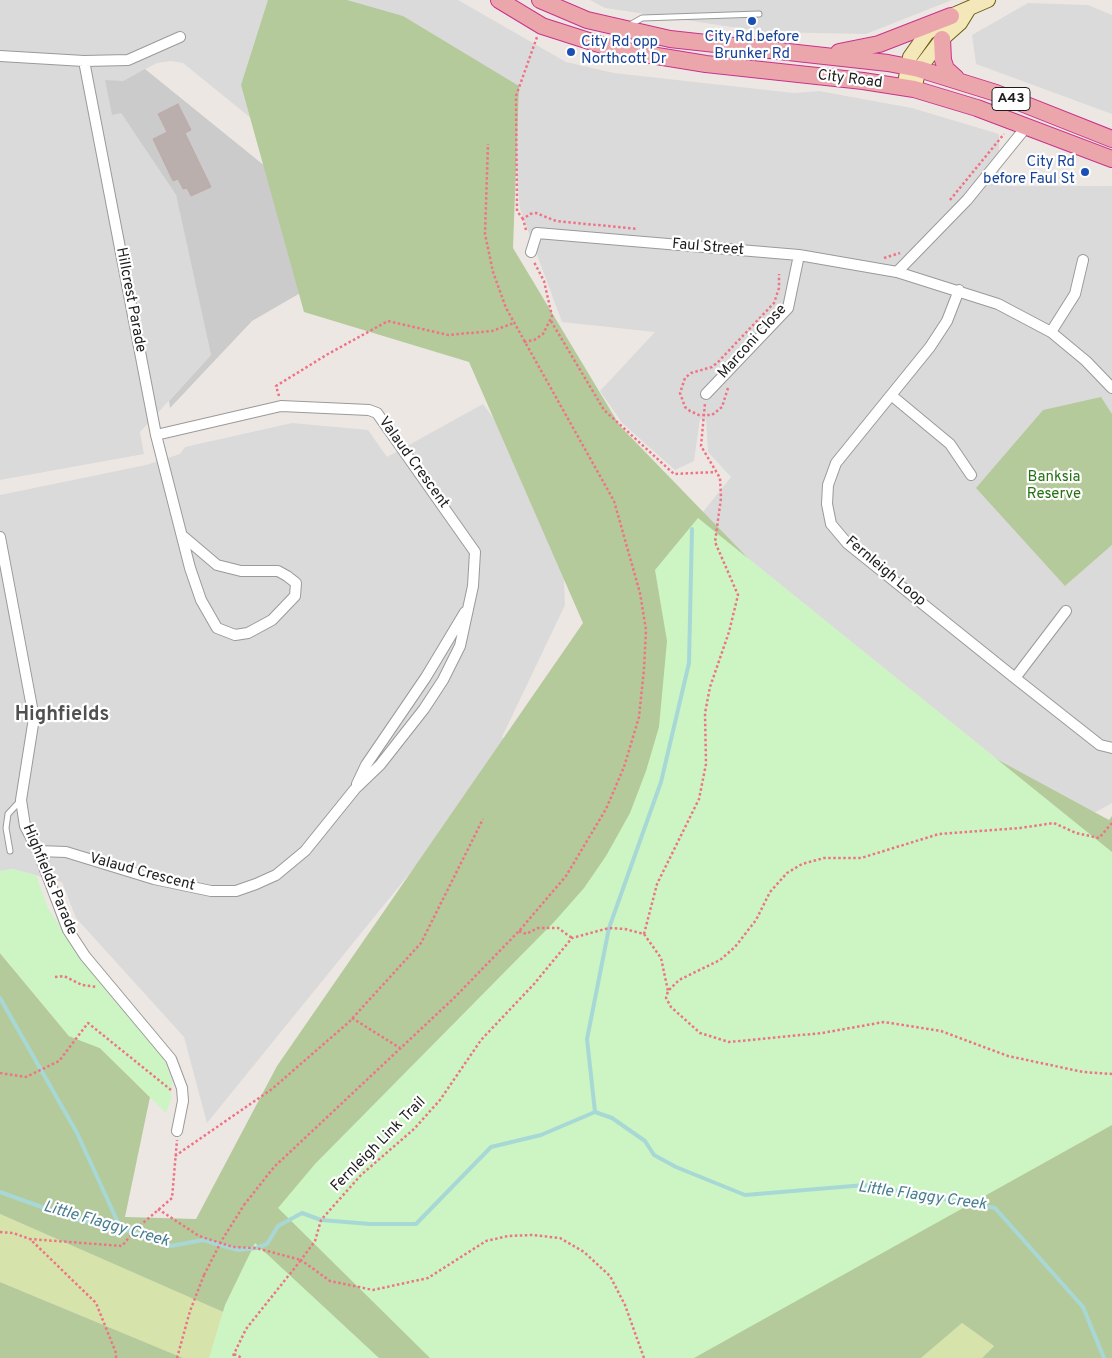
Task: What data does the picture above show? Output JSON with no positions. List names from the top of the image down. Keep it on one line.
{"streets":{"highway":["City Road","A43"],"street":["Faul Street","Hillcrest Parade","Marconi Close","Valaud Crescent","Fernleigh Loop","Highfields Parade"],"path":["Fernleigh Link Trail"]},"crossings":[["Faul Street","Marconi Close"],["Faul Street","Fernleigh Loop"],["Hillcrest Parade","Valaud Crescent"],["Valaud Crescent","Highfields Parade"]],"districts":["Highfields"],"water":["Little Flaggy Creek"],"parks":["Banksia Reserve"],"places":["City Rd before Brunker Rd","City Rd opp Northcott Dr","City Rd before Faul St"]}
